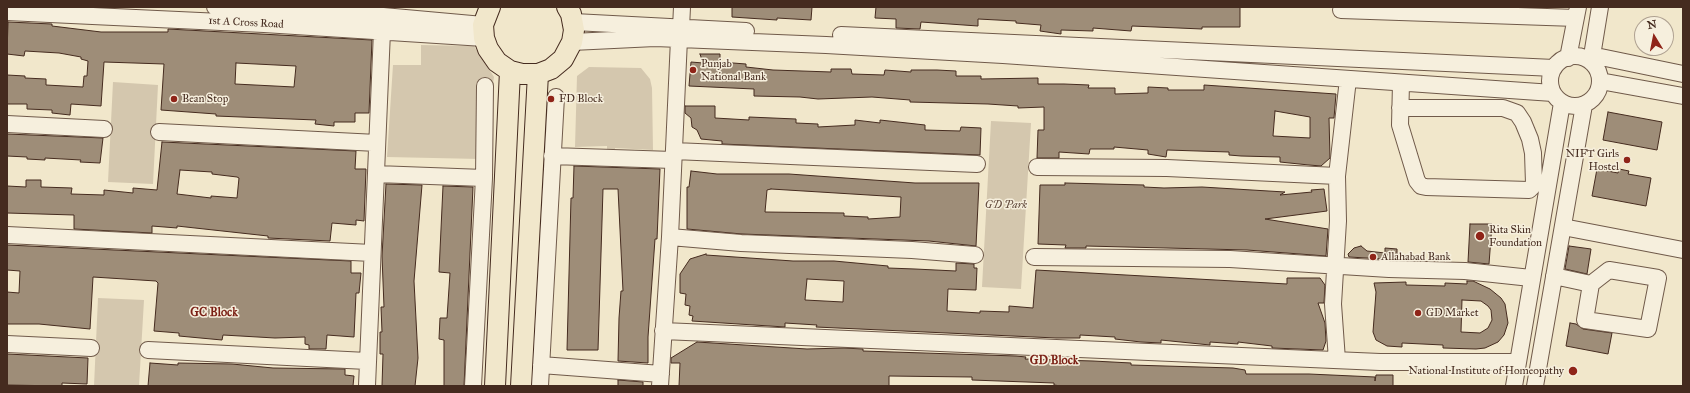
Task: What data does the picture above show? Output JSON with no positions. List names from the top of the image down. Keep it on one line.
{"streets":{"street":["1st A Cross Road"]},"districts":["GC Block","GD Block"],"parks":["GD Park"],"places":["Punjab National Bank","Bean Stop","FD Block","NIFT Girls Hostel","Rita Skin Foundation","Allahabad Bank","GD Market","National Institute of Homeopathy"],"north":"top"}
